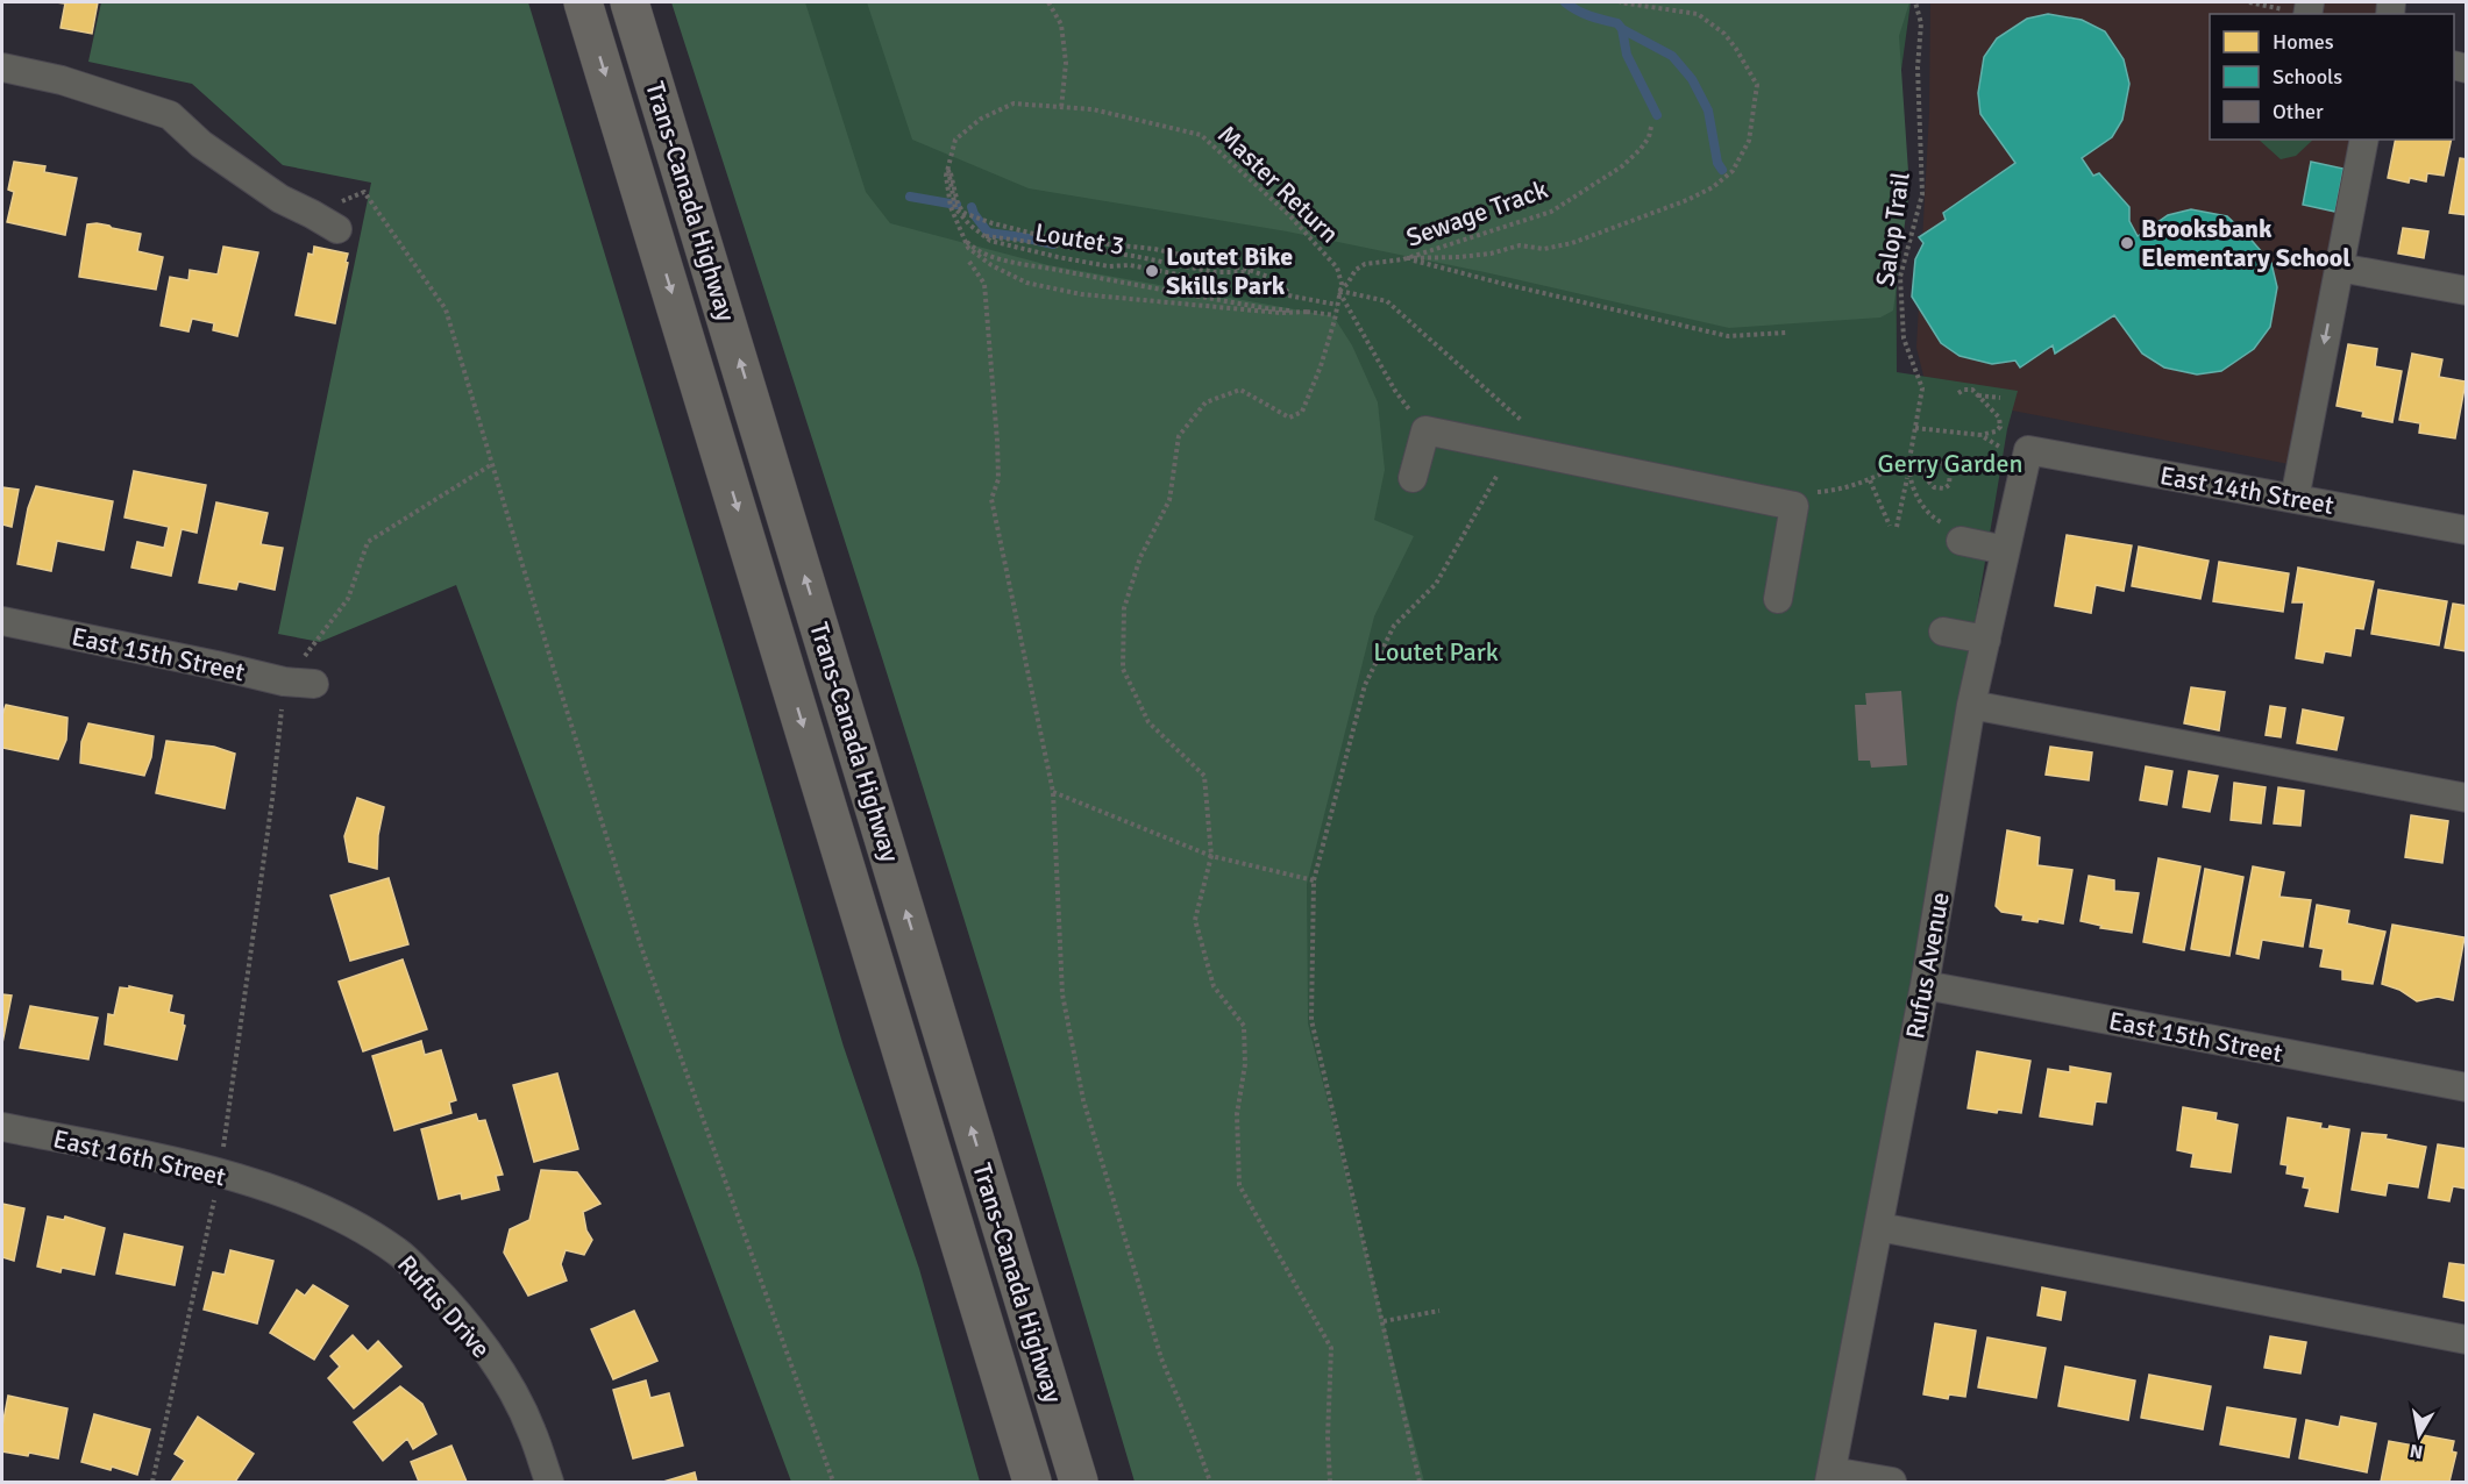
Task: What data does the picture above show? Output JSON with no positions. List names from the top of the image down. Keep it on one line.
{"streets":{"highway":["Trans-Canada Highway"],"street":["East 14th Street","East 15th Street","Rufus Avenue","East 16th Street","Rufus Drive"],"path":["Master Return","Sewage Track","Salop Trail","Loutet 3"]},"crossings":[["Master Return","Sewage Track"],["Master Return","Loutet 3"],["East 14th Street","Rufus Avenue"],["East 15th Street","Rufus Avenue"],["East 16th Street","Rufus Drive"]],"parks":["Gerry Garden","Loutet Park"],"places":["Brooksbank Elementary School","Loutet Bike Skills Park"],"legend":["Homes","Schools","Other"],"north":"bottom"}
